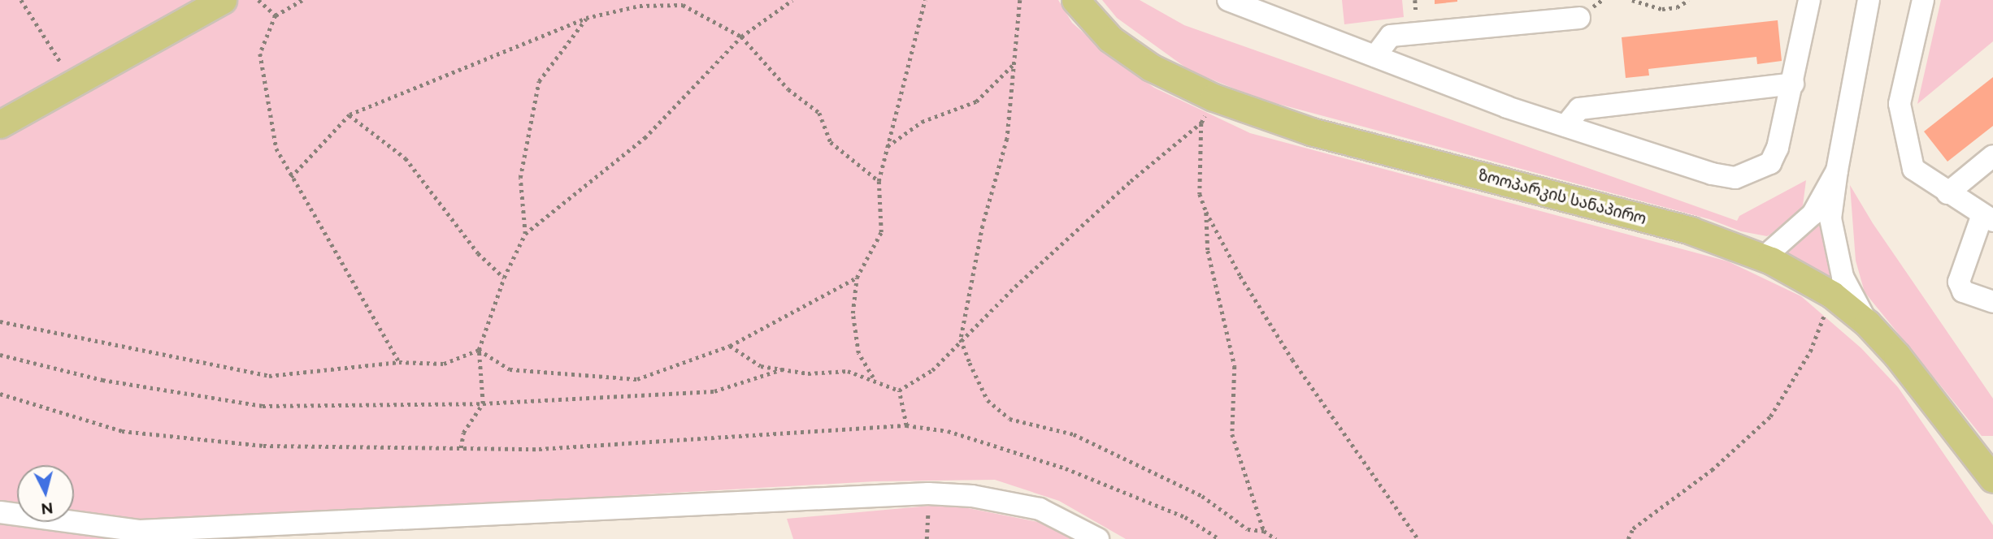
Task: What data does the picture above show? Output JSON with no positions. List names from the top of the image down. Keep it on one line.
{"streets":{"main road":["ზოოპარკის სანაპირო"]},"north":"bottom"}
